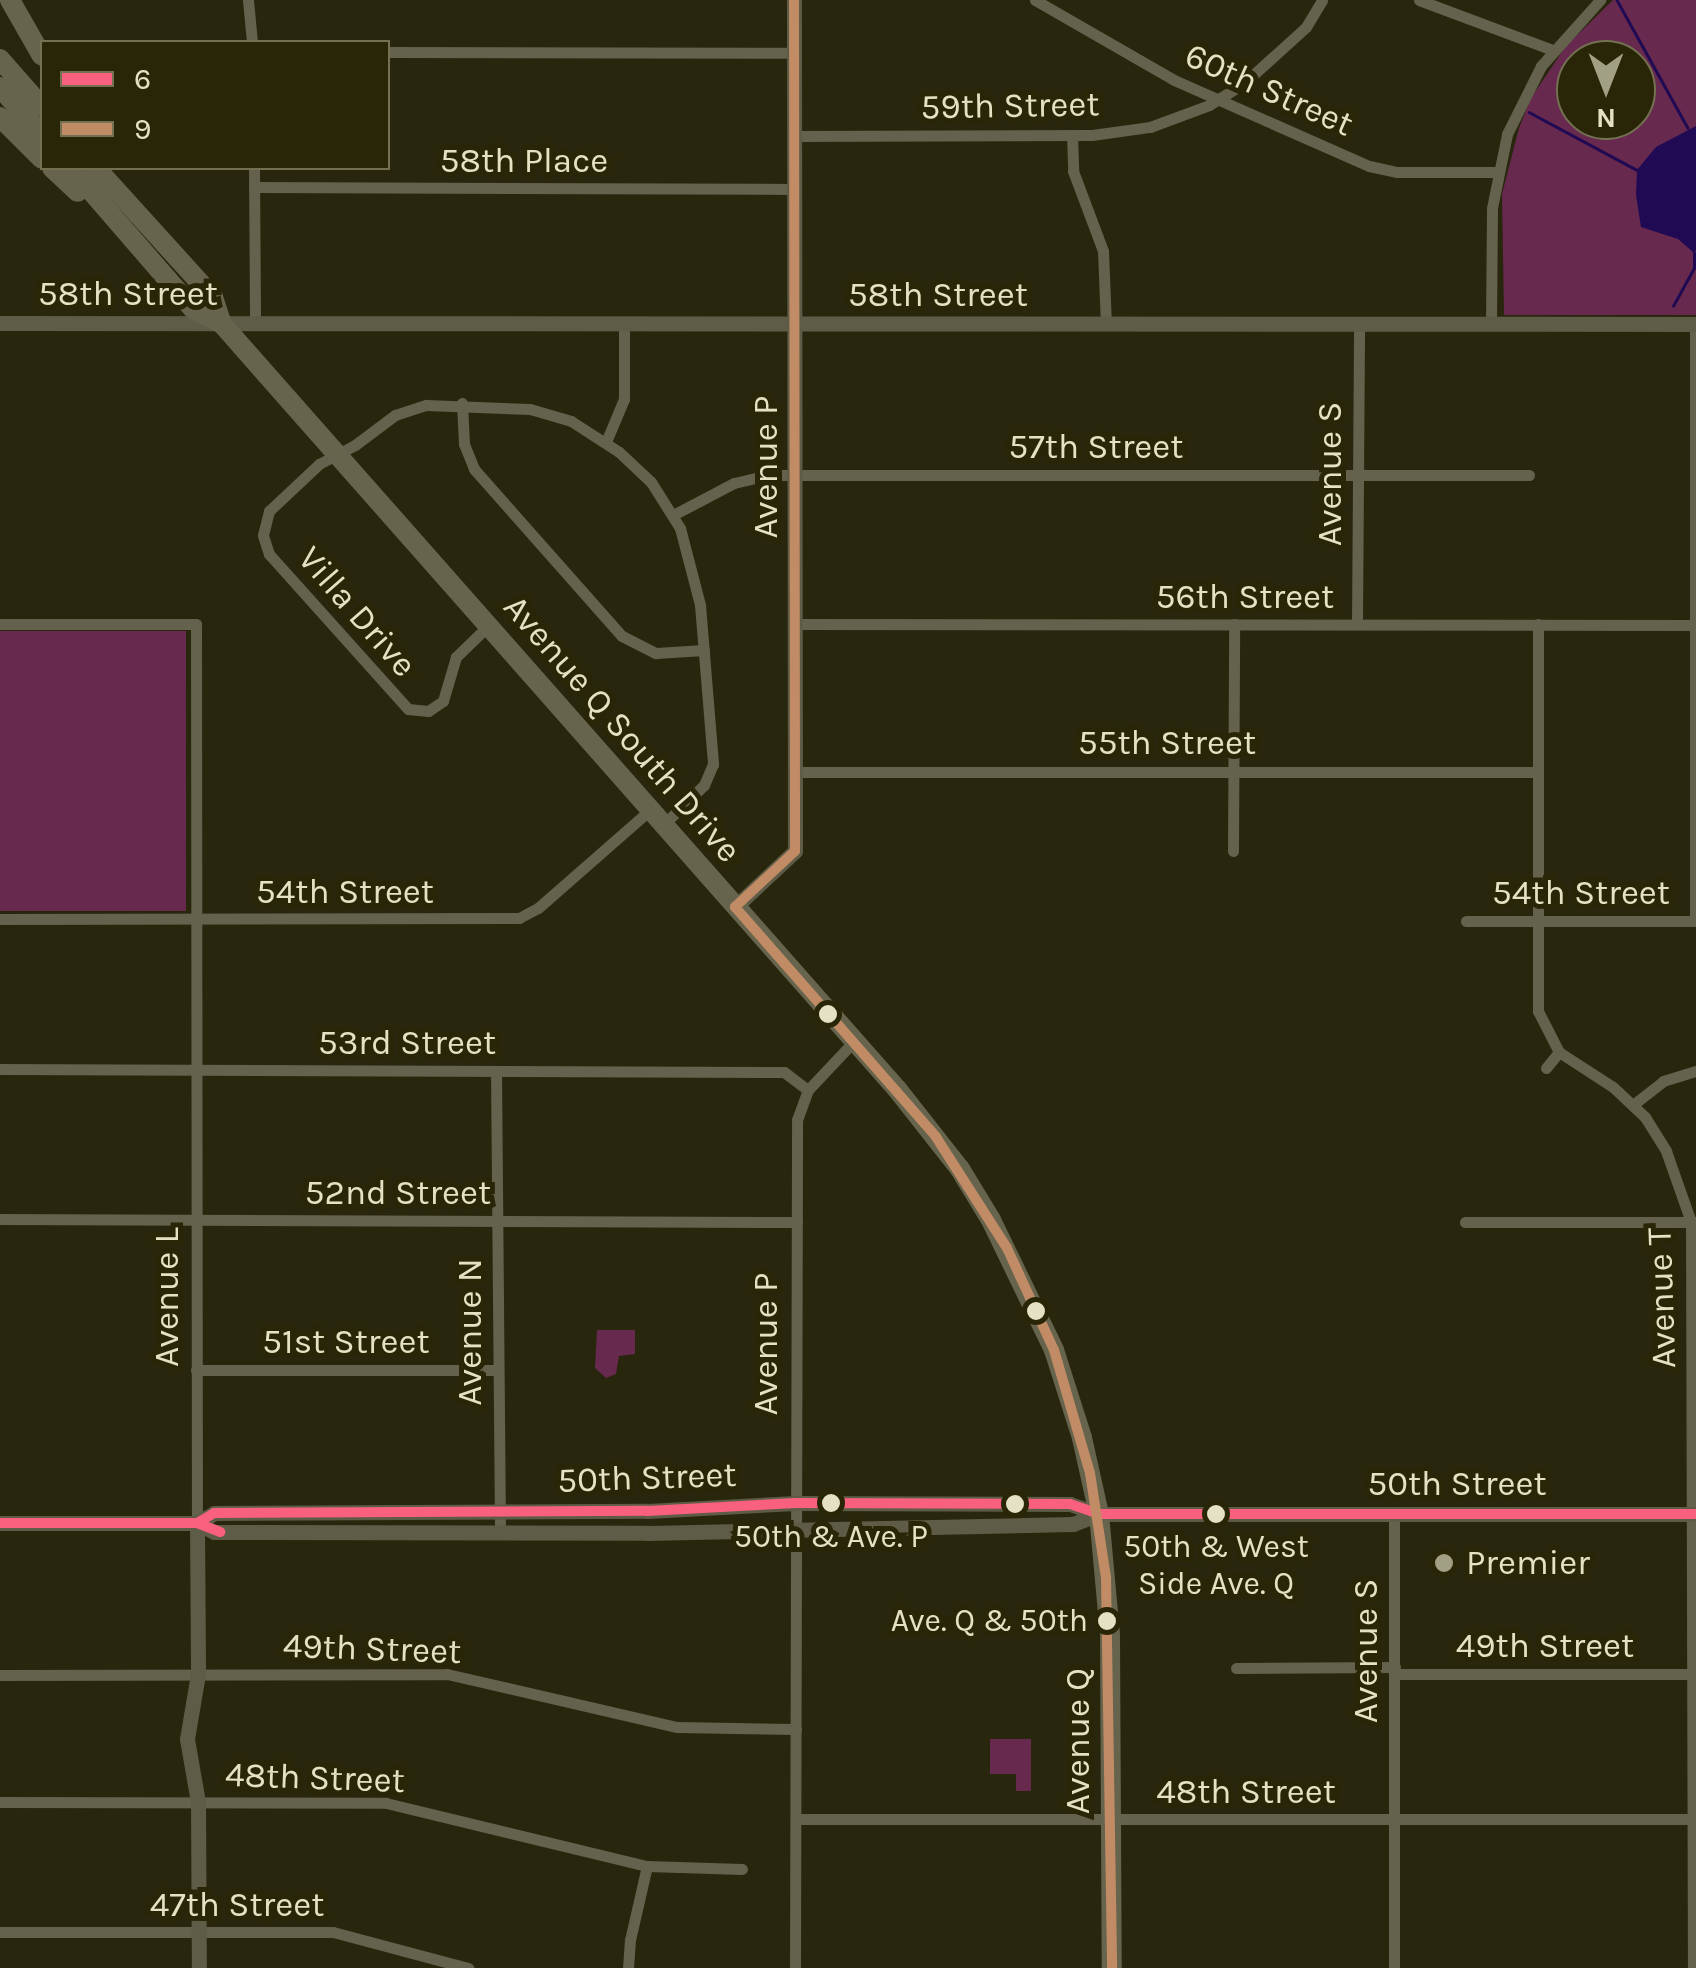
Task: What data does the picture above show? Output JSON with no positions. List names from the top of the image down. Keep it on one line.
{"streets":{"highway":["Avenue Q South Drive","Avenue Q"],"street":["60th Street","59th Street","58th Place","58th Street","57th Street","Avenue P","Avenue S","56th Street","Villa Drive","55th Street","54th Street","53rd Street","52nd Street","Avenue L","Avenue T","Avenue N","51st Street","50th Street","49th Street","48th Street","47th Street"]},"crossings":[["60th Street","59th Street"],["59th Street","Avenue P"],["58th Place","Avenue P"],["58th Street","Avenue P"],["58th Street","Avenue S"],["58th Street","Avenue Q South Drive"],["57th Street","Avenue P"],["57th Street","Avenue S"],["57th Street","54th Street"],["Avenue P","56th Street"],["Avenue P","Avenue Q South Drive"],["Avenue P","55th Street"],["Avenue P","53rd Street"],["Avenue P","52nd Street"],["Avenue P","50th Street"],["Avenue P","49th Street"],["Avenue P","48th Street"],["Avenue S","56th Street"],["Avenue S","50th Street"],["Avenue S","49th Street"],["Avenue S","48th Street"],["Villa Drive","Avenue Q South Drive"],["Villa Drive","54th Street"],["Avenue Q South Drive","54th Street"],["Avenue Q South Drive","50th Street"],["Avenue Q South Drive","Avenue Q"],["54th Street","Avenue L"],["53rd Street","Avenue L"],["53rd Street","Avenue N"],["52nd Street","Avenue L"],["52nd Street","Avenue N"],["Avenue L","51st Street"],["Avenue L","50th Street"],["Avenue L","49th Street"],["Avenue L","48th Street"],["Avenue L","47th Street"],["Avenue T","50th Street"],["Avenue T","49th Street"],["Avenue T","48th Street"],["Avenue N","51st Street"],["Avenue N","50th Street"],["50th Street","Avenue Q"],["Avenue Q","48th Street"]],"places":["50th & Ave. P","50th & West Side Ave. Q","Premier","Ave. Q & 50th"],"lines":["transit line 9","transit line 6"],"legend":["6","9"],"north":"bottom"}
